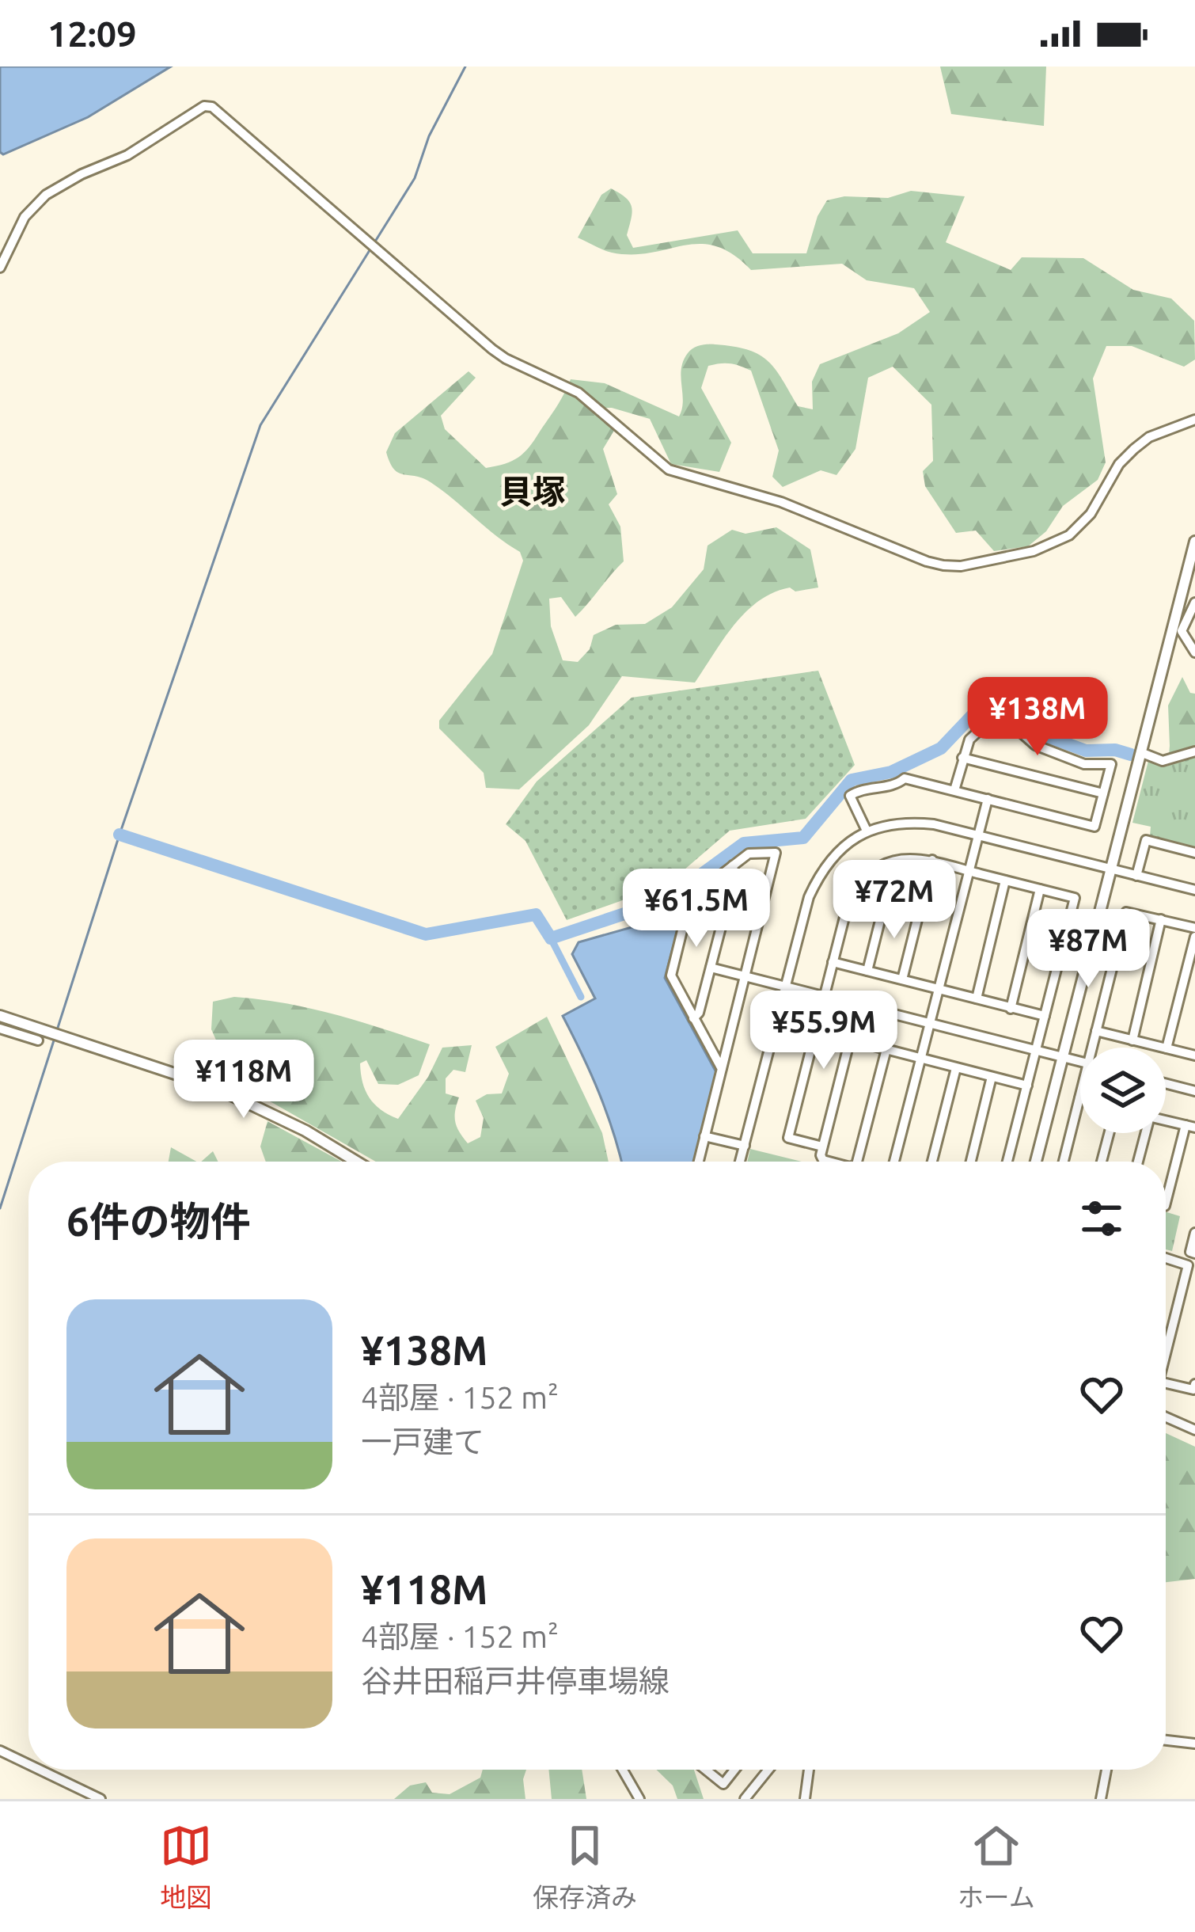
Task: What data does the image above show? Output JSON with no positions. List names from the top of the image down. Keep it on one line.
{"districts":["貝塚"],"page":{"status":"12:09","price":["¥138M","¥72M","¥61.5M","¥87M","¥55.9M","¥118M"],"heading":"6件の物件","list":[{"name":"¥138M","note":"4部屋 · 152 m² · 一戸建て"},{"name":"¥118M","note":"4部屋 · 152 m² · 谷井田稲戸井停車場線"}],"tabs":["地図","保存済み","ホーム"]}}
